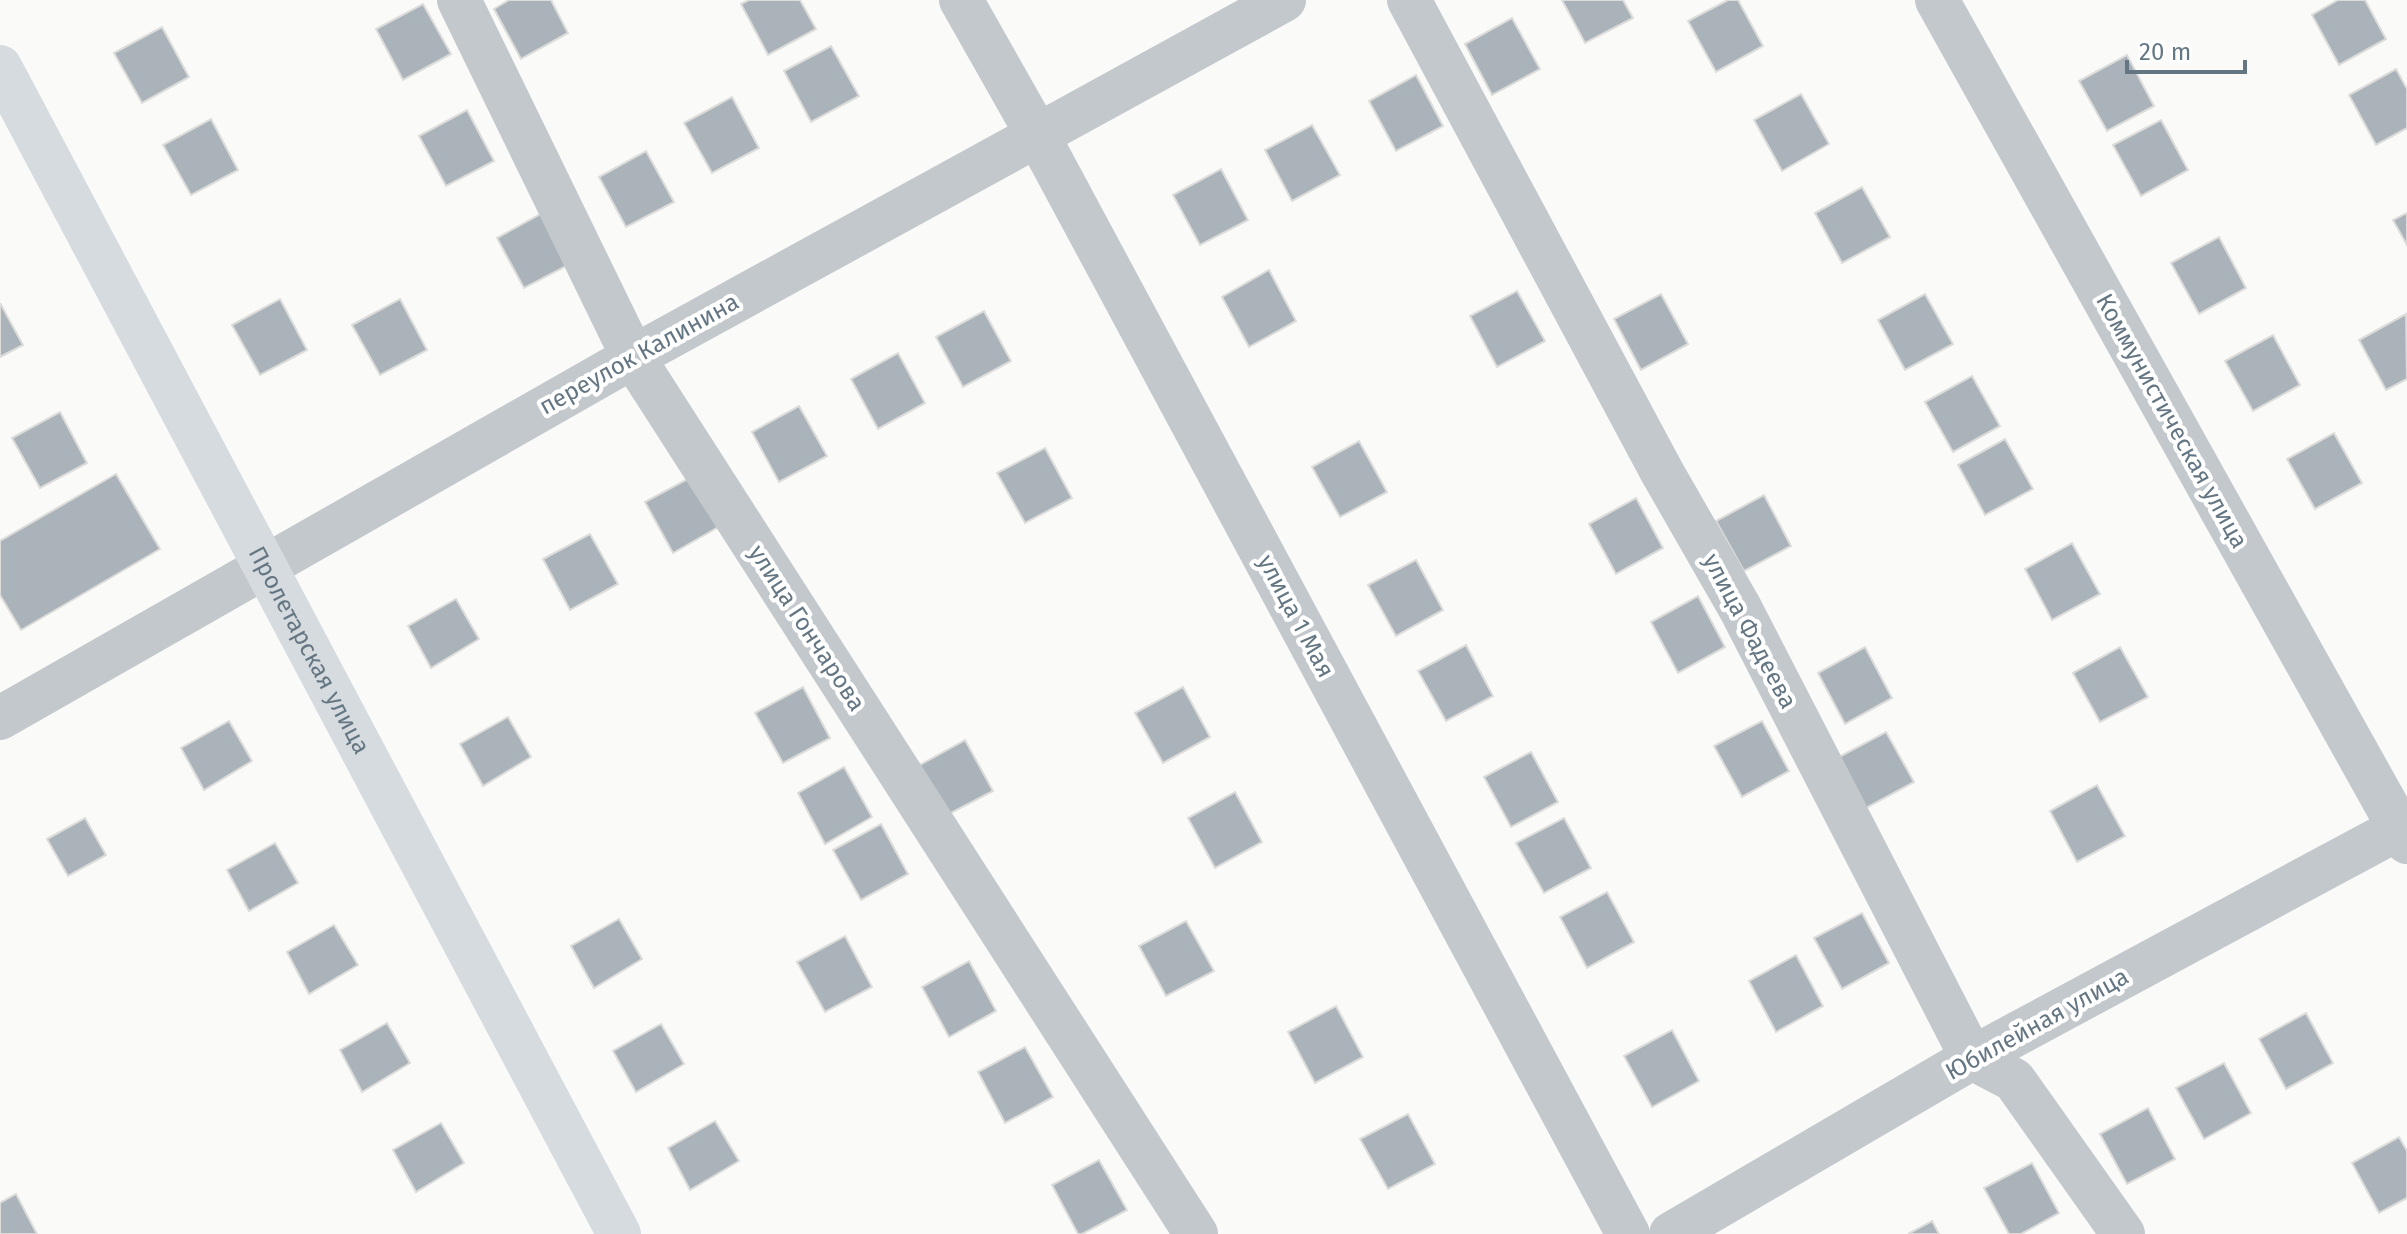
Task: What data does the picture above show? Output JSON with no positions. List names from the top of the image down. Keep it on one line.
{"streets":{"main road":["Пролетарская улица"],"street":["переулок Калинина","Коммунистическая улица","улица 1 Мая","улица Гончарова","улица Фадеева","Юбилейная улица"]},"crossings":[["переулок Калинина","улица 1 Мая"],["переулок Калинина","улица Гончарова"],["переулок Калинина","Пролетарская улица"],["Коммунистическая улица","Юбилейная улица"],["улица Фадеева","Юбилейная улица"]],"scale_bar":"20 m"}
